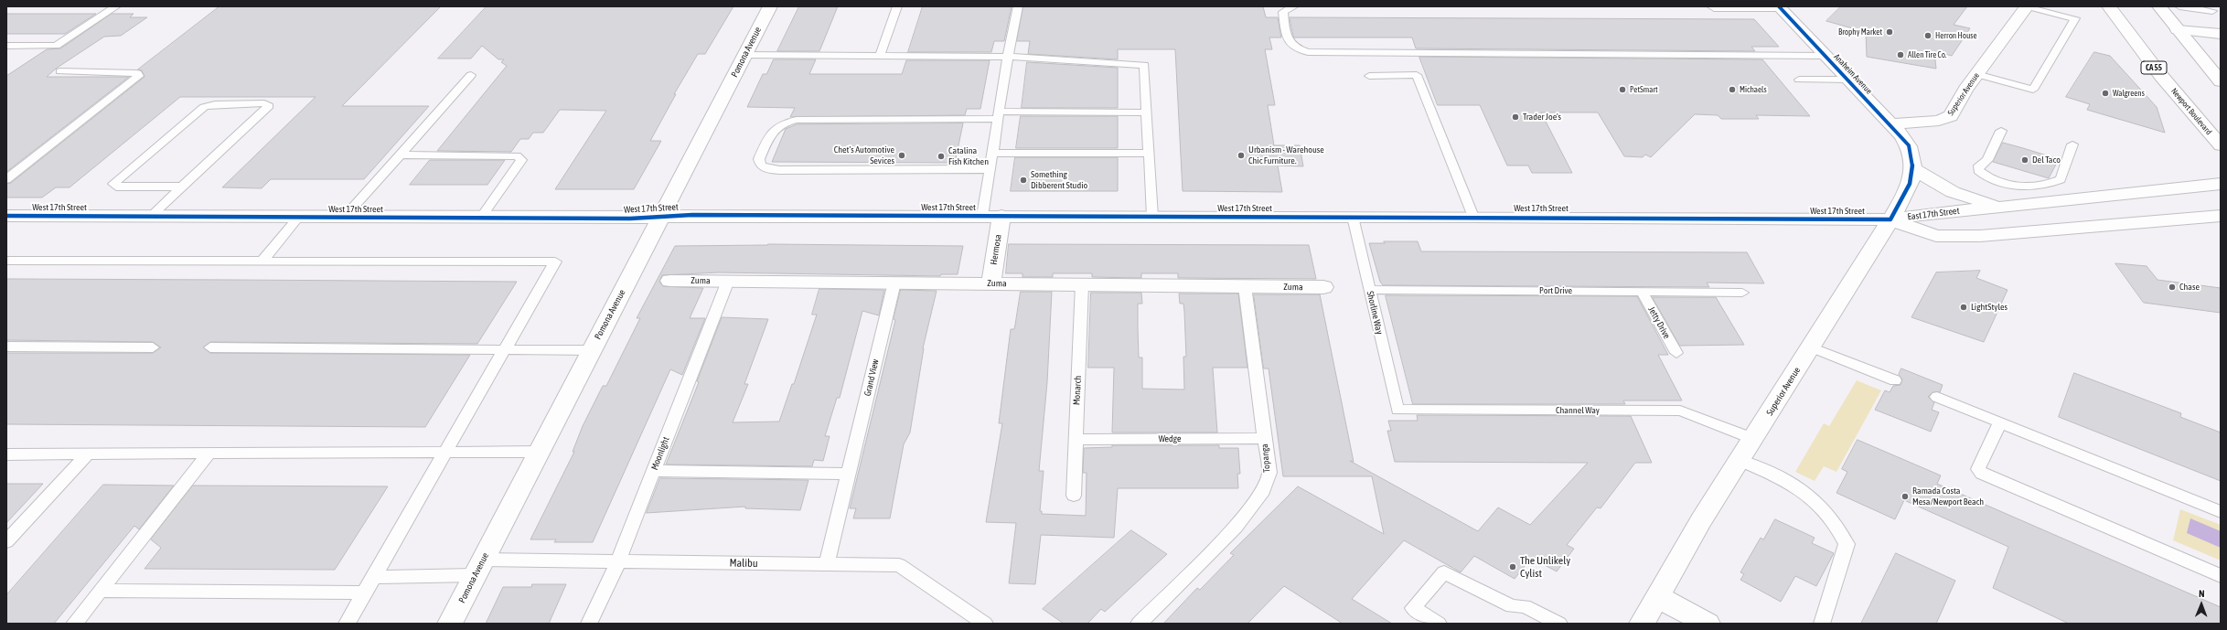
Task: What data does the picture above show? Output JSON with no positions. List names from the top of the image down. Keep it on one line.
{"streets":{"main road":["Pomona Avenue","CA 55","Anaheim Avenue","Superior Avenue","Newport Boulevard","West 17th Street","East 17th Street","Hermosa","Zuma"],"lane":["Port Drive","Shorline Way","Jetty Drive","Grand View","Monarch","Channel Way","Wedge","Moonlight","Topanga","Malibu"]},"crossings":[["Pomona Avenue","West 17th Street"],["Pomona Avenue","Malibu"],["Anaheim Avenue","Superior Avenue"],["Superior Avenue","West 17th Street"],["Superior Avenue","East 17th Street"],["Superior Avenue","Channel Way"],["West 17th Street","East 17th Street"],["West 17th Street","Hermosa"],["West 17th Street","Shorline Way"],["Hermosa","Zuma"],["Zuma","Grand View"],["Zuma","Monarch"],["Zuma","Moonlight"],["Zuma","Topanga"],["Port Drive","Shorline Way"],["Port Drive","Jetty Drive"],["Shorline Way","Channel Way"],["Grand View","Malibu"],["Monarch","Wedge"],["Wedge","Topanga"],["Moonlight","Malibu"]],"places":["Brophy Market","Herron House","Allen Tire Co.","PetSmart","Michaels","Walgreens","Trader Joe's","Chet’s Automotive Sevices","Urbanism - Warehouse Chic Furniture.","Catalina Fish Kitchen","Del Taco","Something Dibberent Studio","Chase","LightStyles","Ramada Costa Mesa/Newport Beach","The Unlikely Cylist"],"north":"top"}
